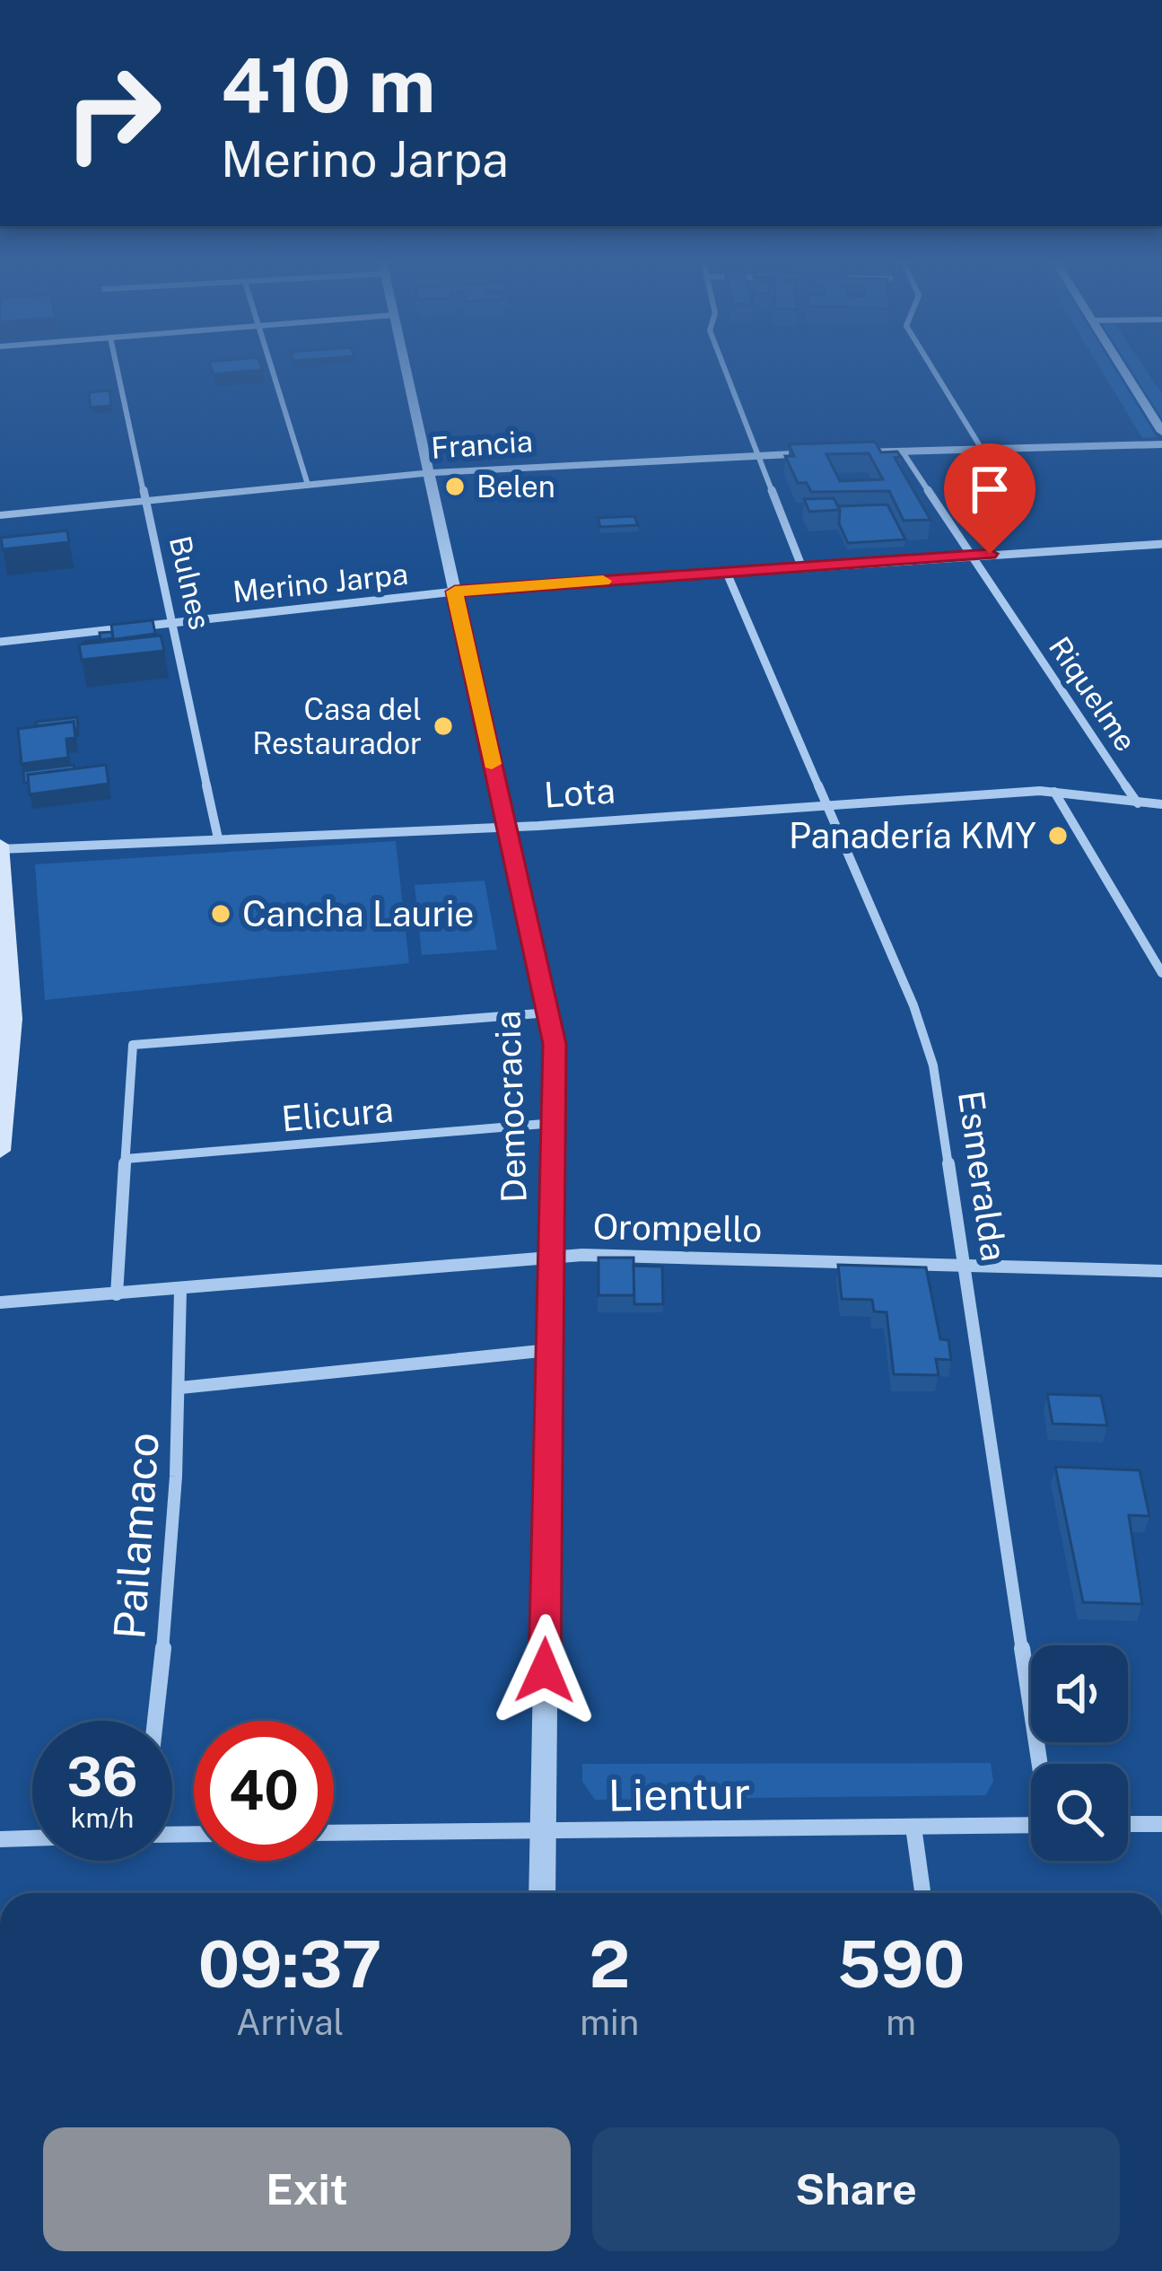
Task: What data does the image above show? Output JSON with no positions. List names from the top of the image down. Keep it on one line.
{"streets":{"street":["Francia","Bulnes","Merino Jarpa","Riquelme","Lota","Democracia","Elicura","Esmeralda","Orompello","Pailamaco","Lientur"]},"crossings":[["Francia","Bulnes"],["Francia","Democracia"],["Bulnes","Merino Jarpa"],["Bulnes","Lota"],["Merino Jarpa","Riquelme"],["Merino Jarpa","Democracia"],["Merino Jarpa","Esmeralda"],["Riquelme","Lota"],["Lota","Democracia"],["Lota","Esmeralda"],["Democracia","Elicura"],["Democracia","Orompello"],["Democracia","Lientur"],["Esmeralda","Orompello"],["Orompello","Pailamaco"]],"places":["Belen","Casa del Restaurador","Panadería KMY","Cancha Laurie"],"page":{"turn":["410 m","Merino Jarpa"],"speed":"36 km/h","limit":"40","eta":["09:37","Arrival","2","min","590","m"],"buttons":["Exit","Share"]}}
